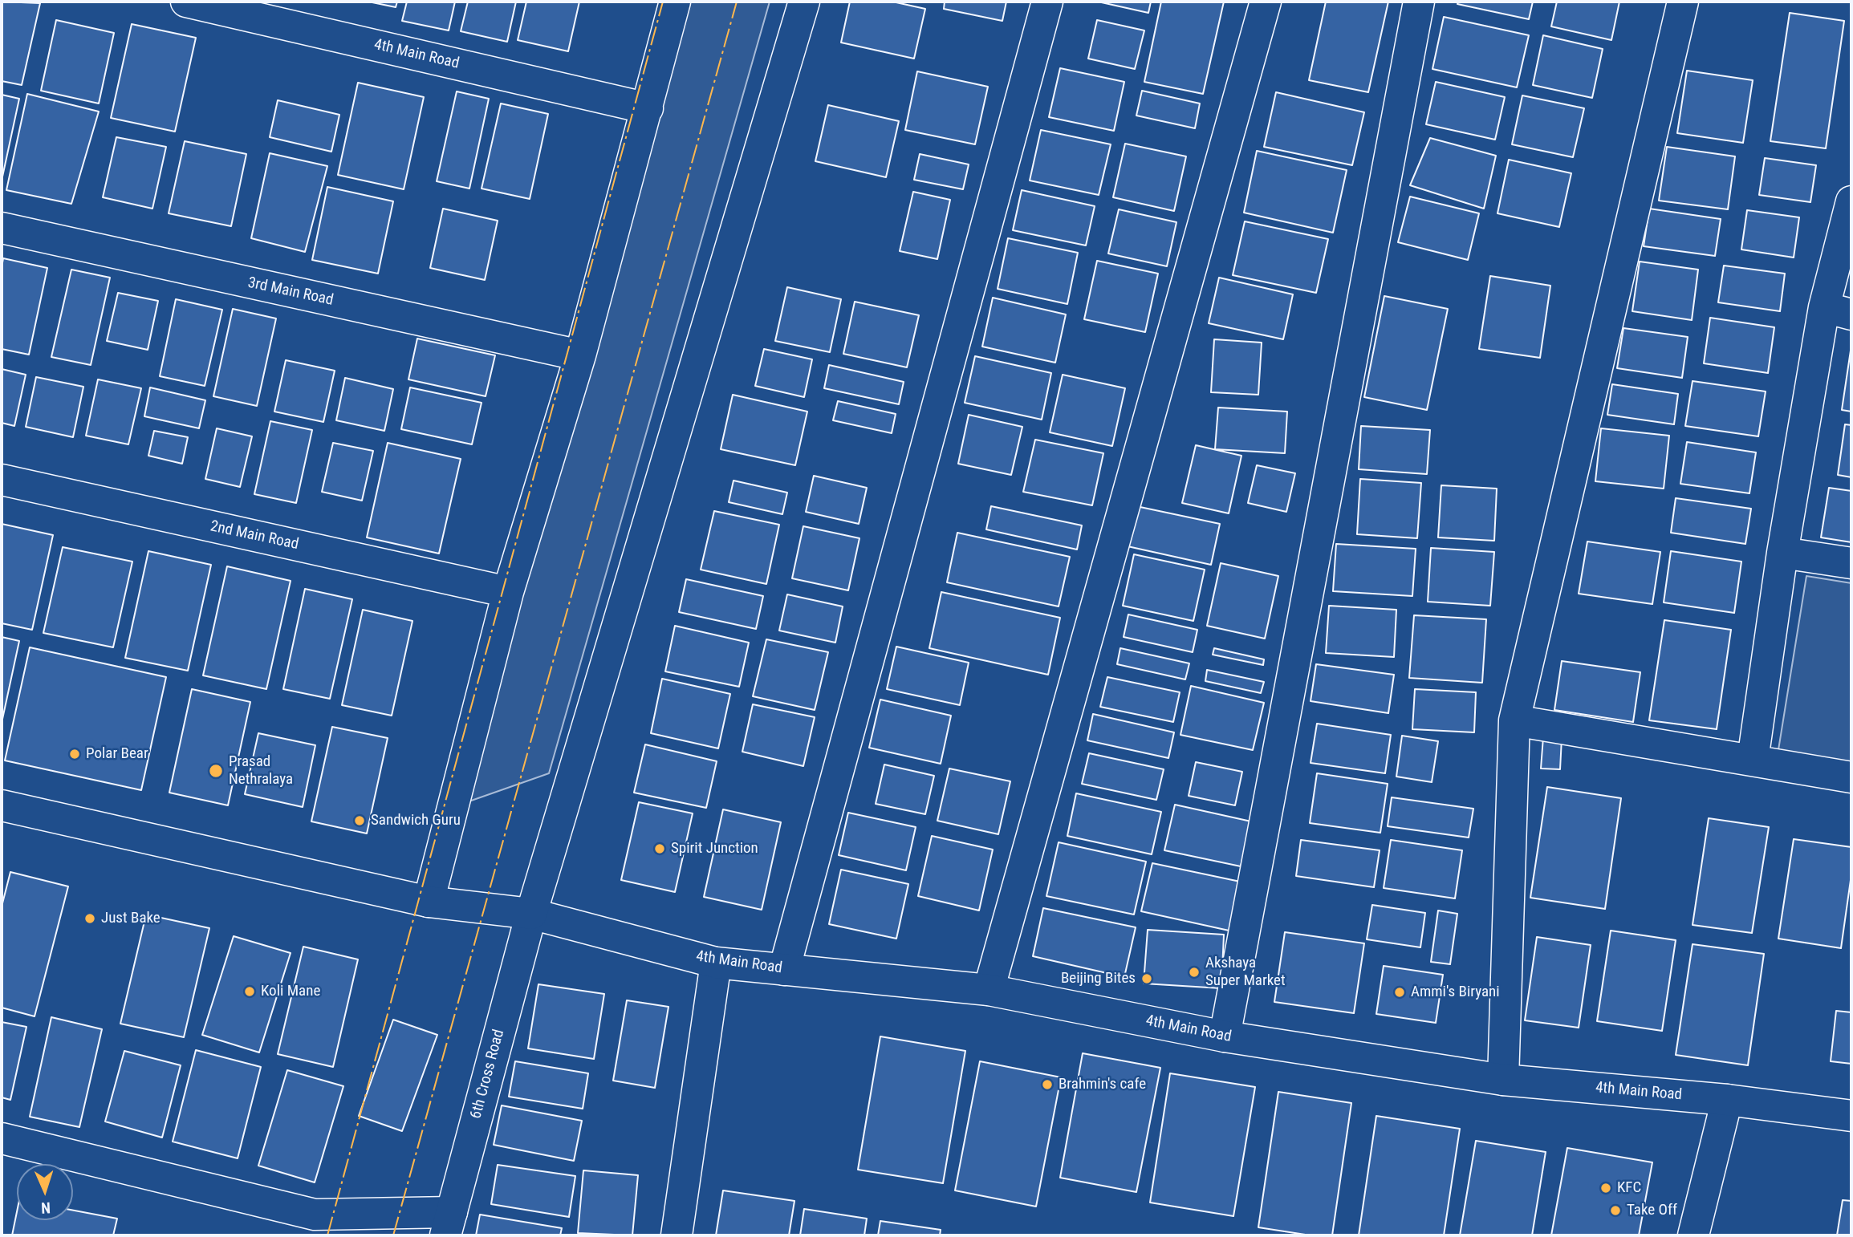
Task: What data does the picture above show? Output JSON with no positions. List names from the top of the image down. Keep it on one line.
{"streets":{"street":["4th Main Road","3rd Main Road","2nd Main Road","6th Cross Road"]},"crossings":[["4th Main Road","6th Cross Road"]],"places":["Polar Bear","Prasad Nethralaya","Sandwich Guru","Spirit Junction","Just Bake","Akshaya Super Market","Beijing Bites","Koli Mane","Ammi's Biryani","Brahmin's cafe","KFC","Take Off"],"north":"bottom"}
